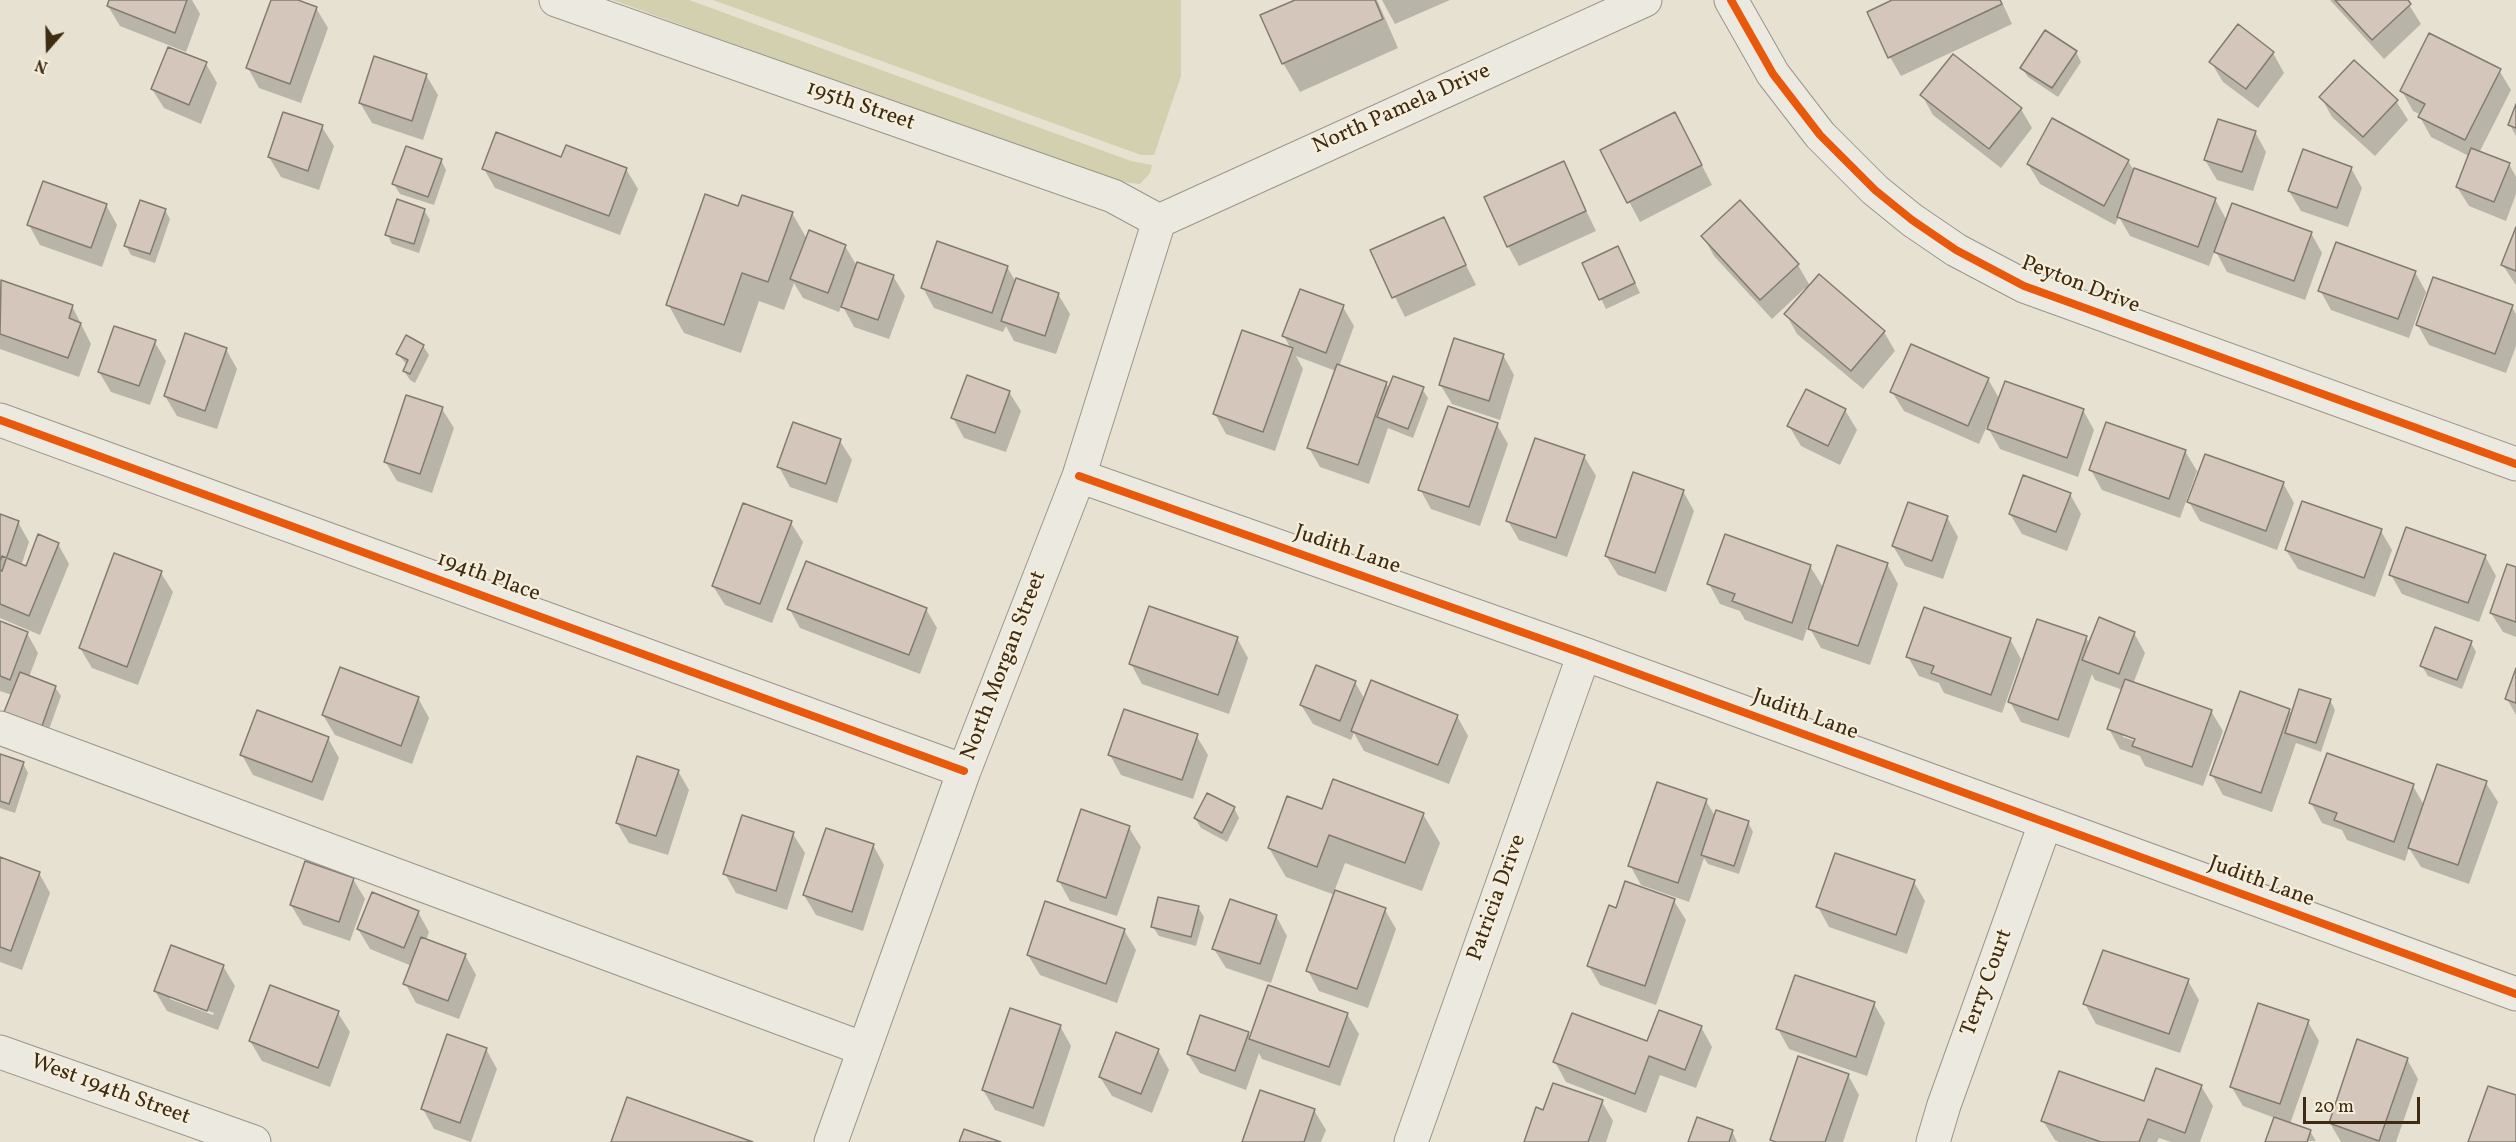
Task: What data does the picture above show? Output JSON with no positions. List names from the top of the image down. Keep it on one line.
{"streets":{"street":["195th Street","North Pamela Drive","Peyton Drive","Judith Lane","194th Place","North Morgan Street","Patricia Drive","Terry Court","West 194th Street"]},"crossings":[["195th Street","North Pamela Drive"],["195th Street","North Morgan Street"],["North Pamela Drive","North Morgan Street"],["Judith Lane","North Morgan Street"],["Judith Lane","Patricia Drive"],["Judith Lane","Terry Court"],["194th Place","North Morgan Street"]],"scale_bar":"20 m","north":"bottom"}
